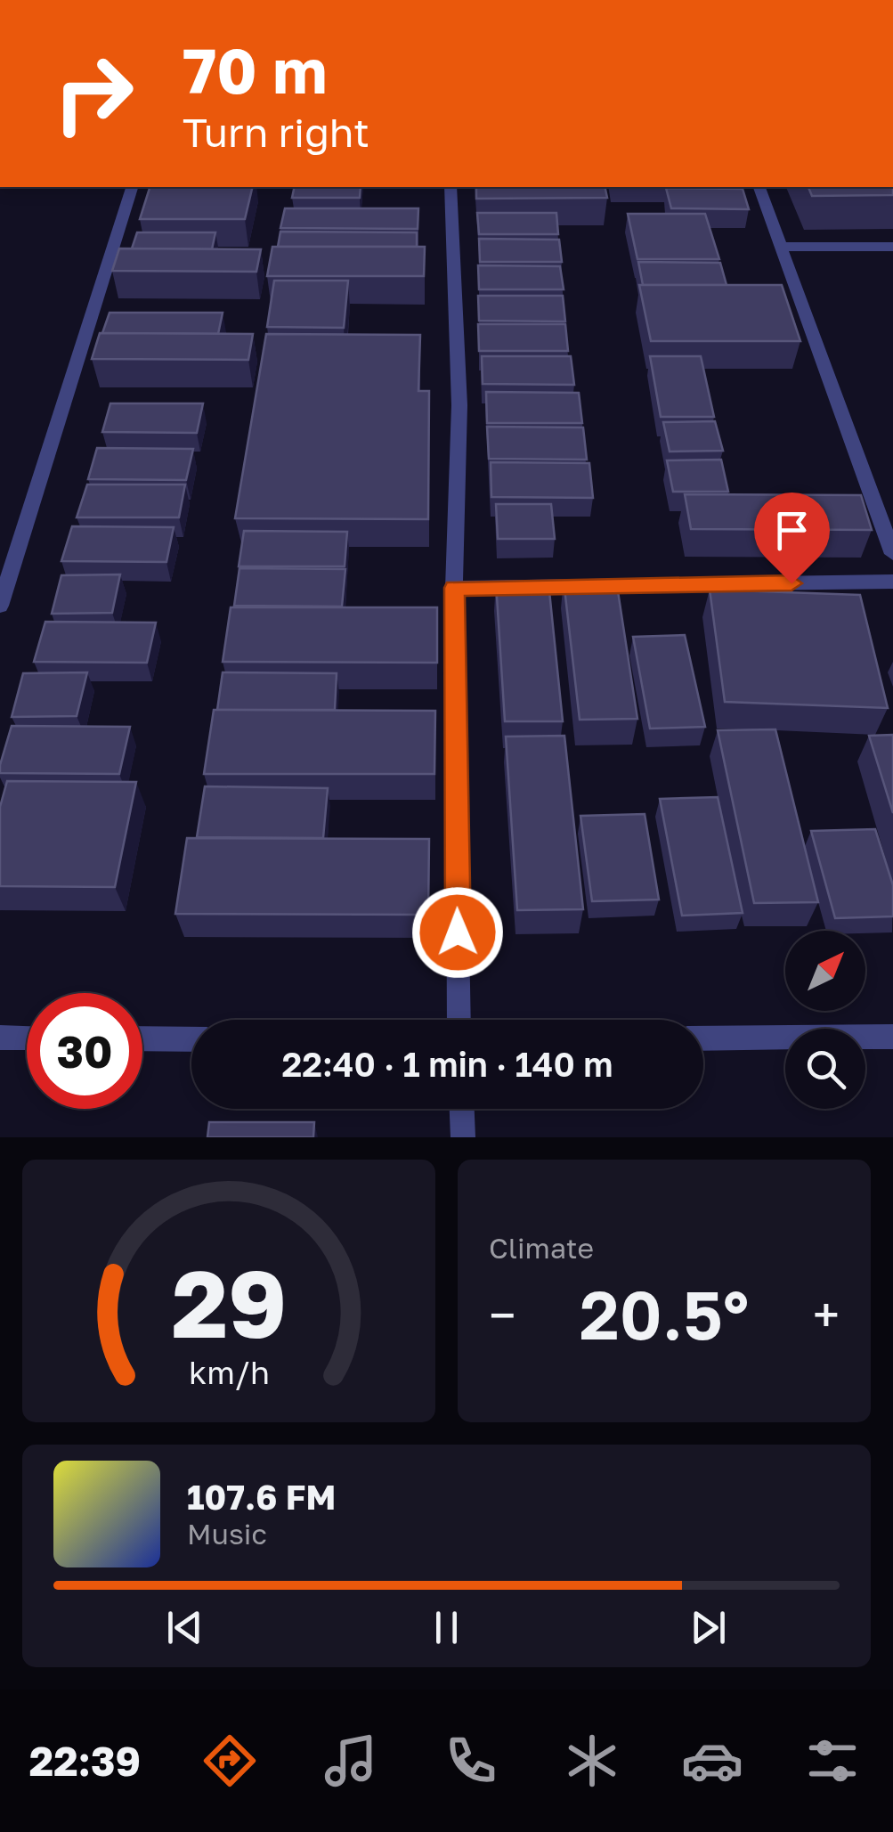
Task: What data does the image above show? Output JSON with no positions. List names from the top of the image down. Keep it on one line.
{"north":"top right","page":{"turn":["70 m","Turn right"],"limit":"30","trip":"22:40 · 1 min · 140 m","tile":"Climate","heat":["−","20.5°","+"],"song":["107.6 FM","Music"],"tabs":"22:39","gauge":["29","km/h"]}}
